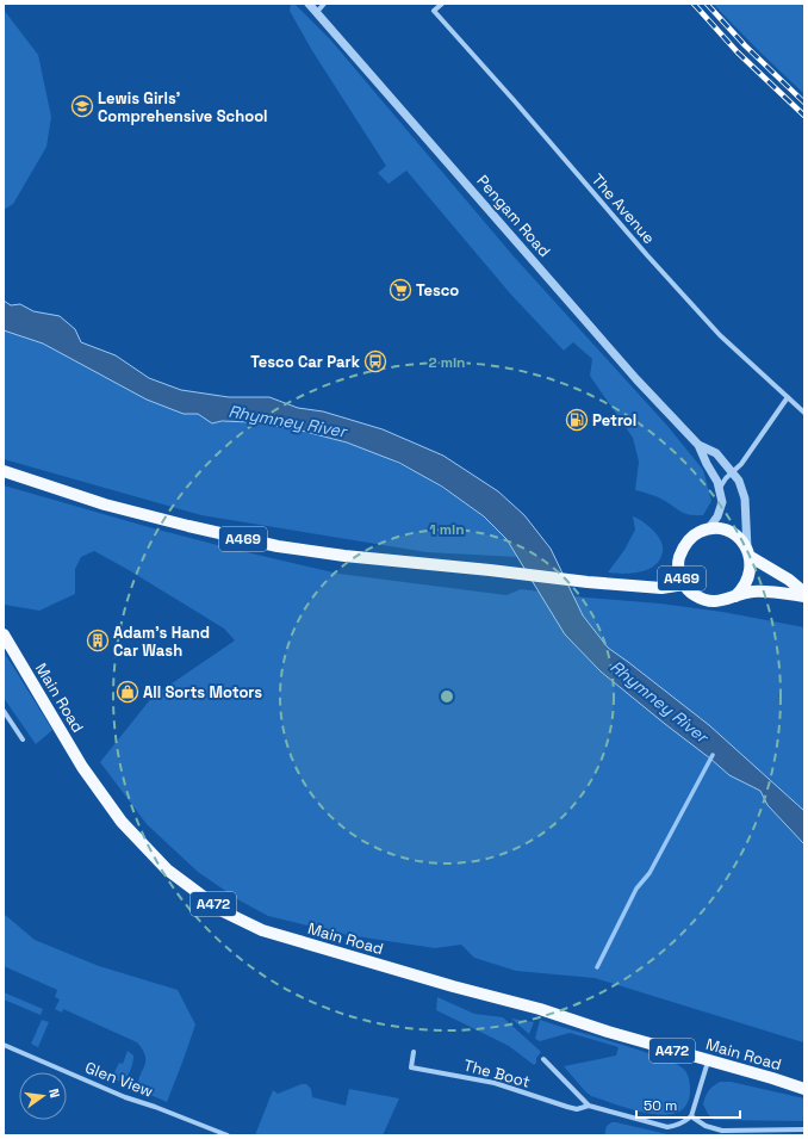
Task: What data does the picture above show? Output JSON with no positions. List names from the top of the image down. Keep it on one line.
{"streets":{"main road":["A469","Main Road","A472"],"street":["The Avenue","Pengam Road","The Boot","Glen View"]},"crossings":[["Pengam Road","A469"]],"water":["Rhymney River"],"places":{"school or university":["Lewis Girls' Comprehensive School"],"supermarket":["Tesco"],"bus stop":["Tesco Car Park"],"fuel station":["Petrol"],"building":["Adam's Hand Car Wash"],"shop":["All Sorts Motors"]},"scale_bar":"50 m","north":"right","rings":["2 min","1 min"]}
